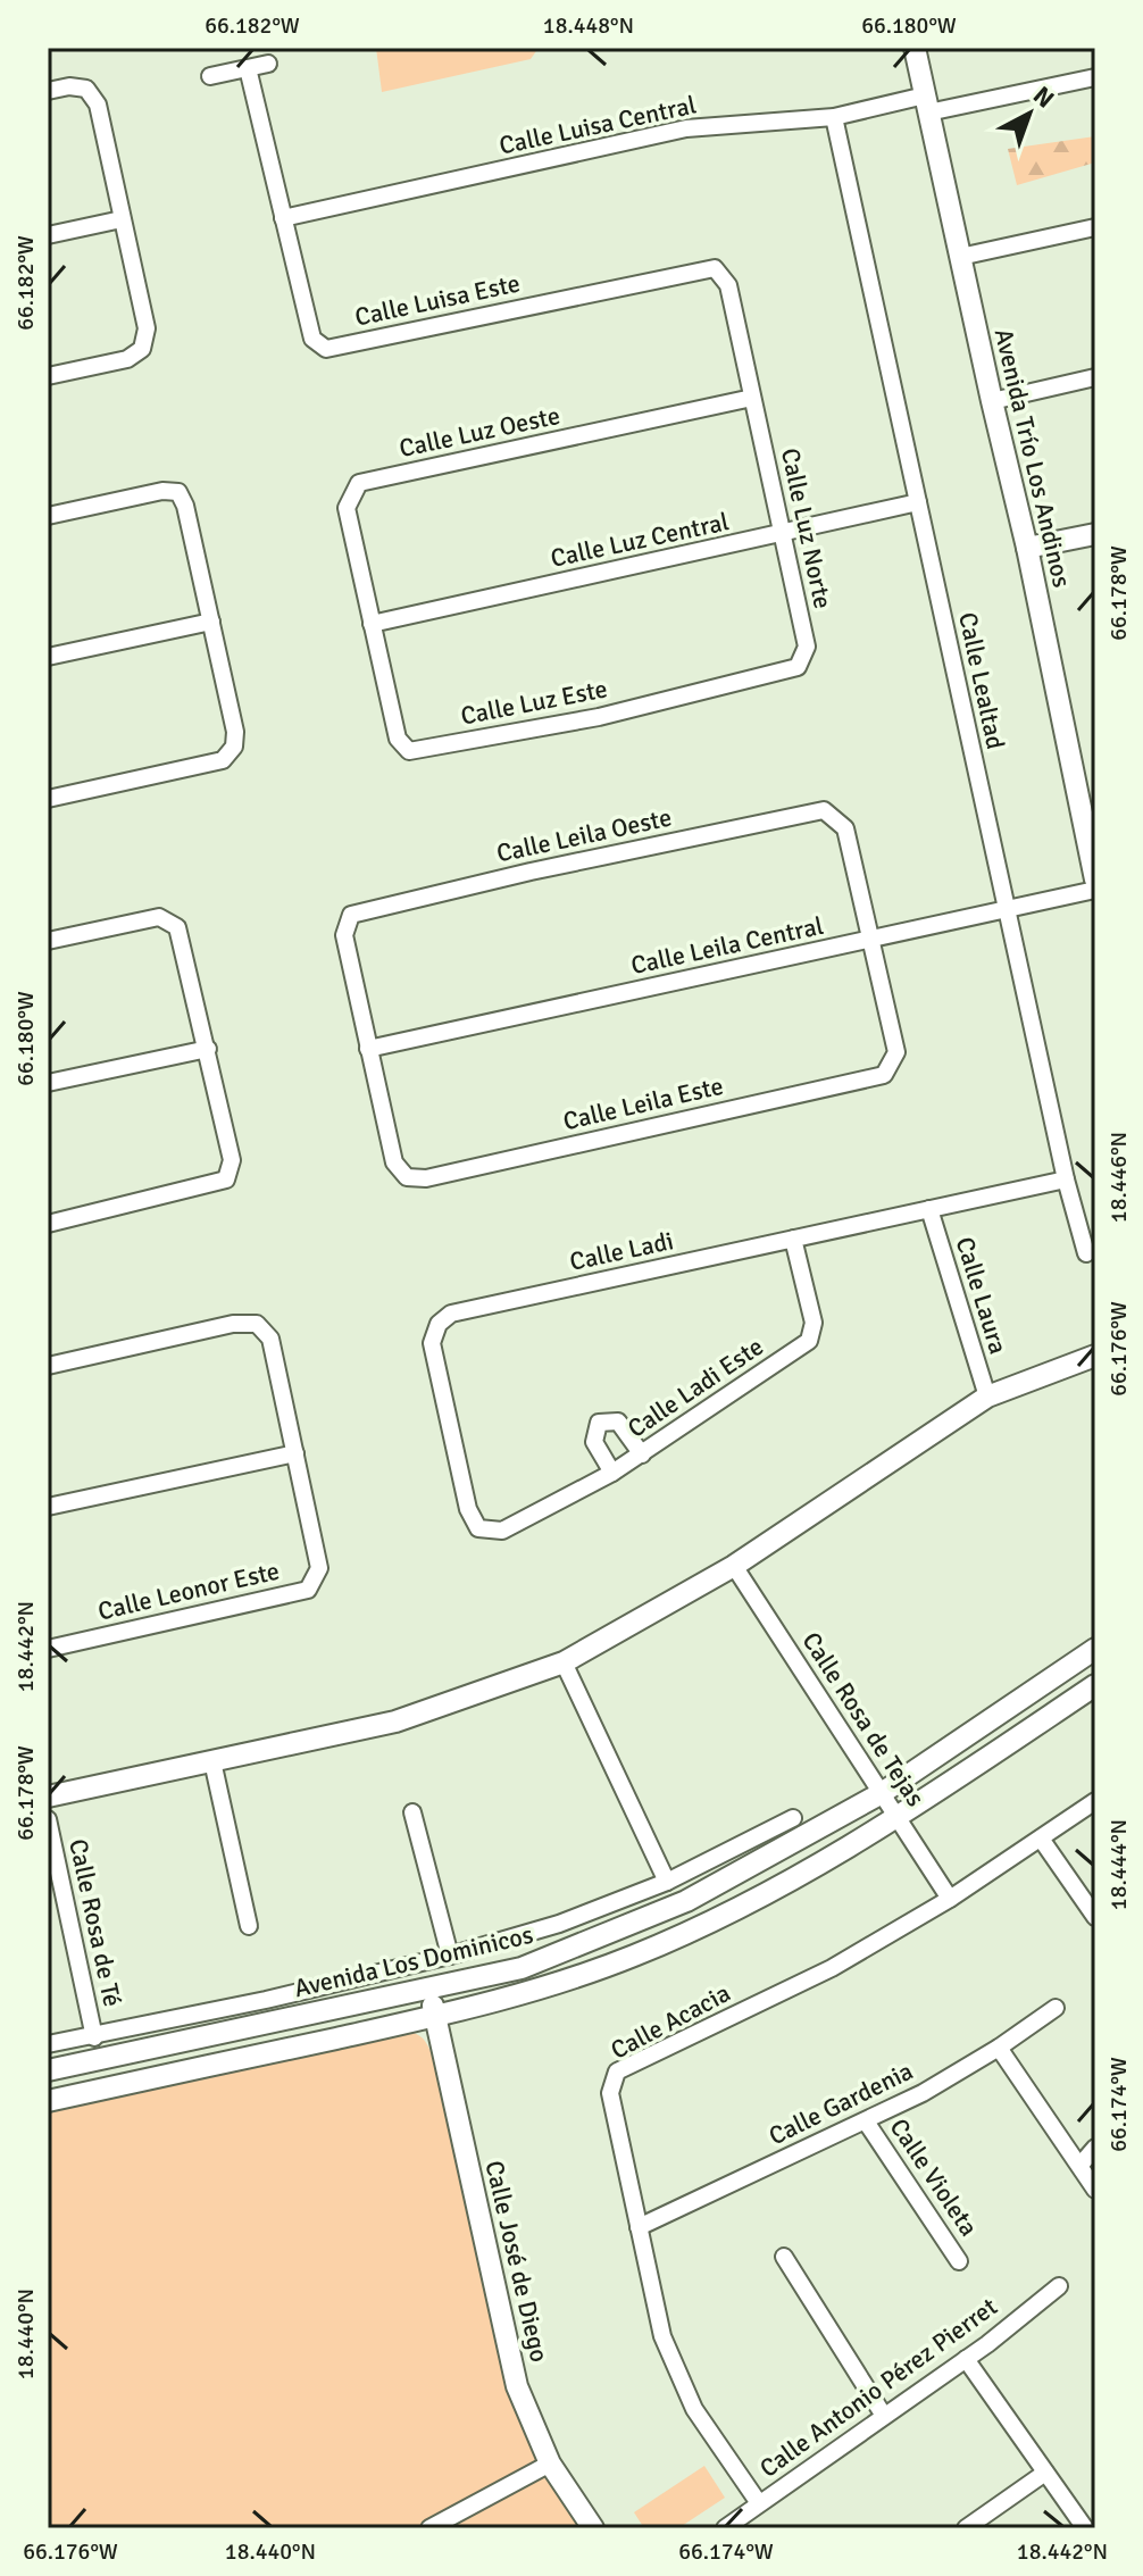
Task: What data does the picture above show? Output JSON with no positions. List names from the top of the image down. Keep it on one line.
{"streets":{"street":["Calle Luisa Central","Calle Luisa Este","Calle Luz Oeste","Avenida Trío Los Andinos","Calle Luz Norte","Calle Luz Central","Calle Lealtad","Calle Luz Este","Calle Leila Oeste","Calle Leila Central","Calle Leila Este","Calle Ladi","Calle Laura","Calle Ladi Este","Calle Leonor Este","Calle Rosa de Tejas","Calle Rosa de Té","Avenida Los Dominicos","Calle Acacia","Calle Gardenia","Calle Violeta","Calle José de Diego","Calle Antonio Pérez Pierret"]},"crossings":[["Calle Luisa Central","Calle Luisa Este"],["Calle Luisa Central","Avenida Trío Los Andinos"],["Calle Luisa Central","Calle Lealtad"],["Calle Luisa Este","Calle Luz Oeste"],["Calle Luisa Este","Calle Luz Norte"],["Calle Luz Oeste","Calle Luz Norte"],["Calle Luz Oeste","Calle Luz Central"],["Calle Luz Oeste","Calle Luz Este"],["Calle Luz Norte","Calle Luz Central"],["Calle Luz Norte","Calle Luz Este"],["Calle Luz Central","Calle Lealtad"],["Calle Luz Central","Calle Luz Este"],["Calle Lealtad","Calle Leila Central"],["Calle Lealtad","Calle Ladi"],["Calle Leila Oeste","Calle Leila Central"],["Calle Leila Oeste","Calle Leila Este"],["Calle Leila Central","Calle Leila Este"],["Calle Ladi","Calle Laura"],["Calle Ladi","Calle Ladi Este"],["Calle Rosa de Tejas","Avenida Los Dominicos"],["Calle Rosa de Tejas","Calle Acacia"],["Avenida Los Dominicos","Calle José de Diego"],["Calle Acacia","Calle Gardenia"],["Calle Acacia","Calle Antonio Pérez Pierret"],["Calle Gardenia","Calle Violeta"]],"north":"top right","coordinates":["66.182°W","18.448°N","66.180°W","66.178°W","18.446°N","66.176°W","18.442°N","18.444°N","66.174°W","18.440°N"]}
